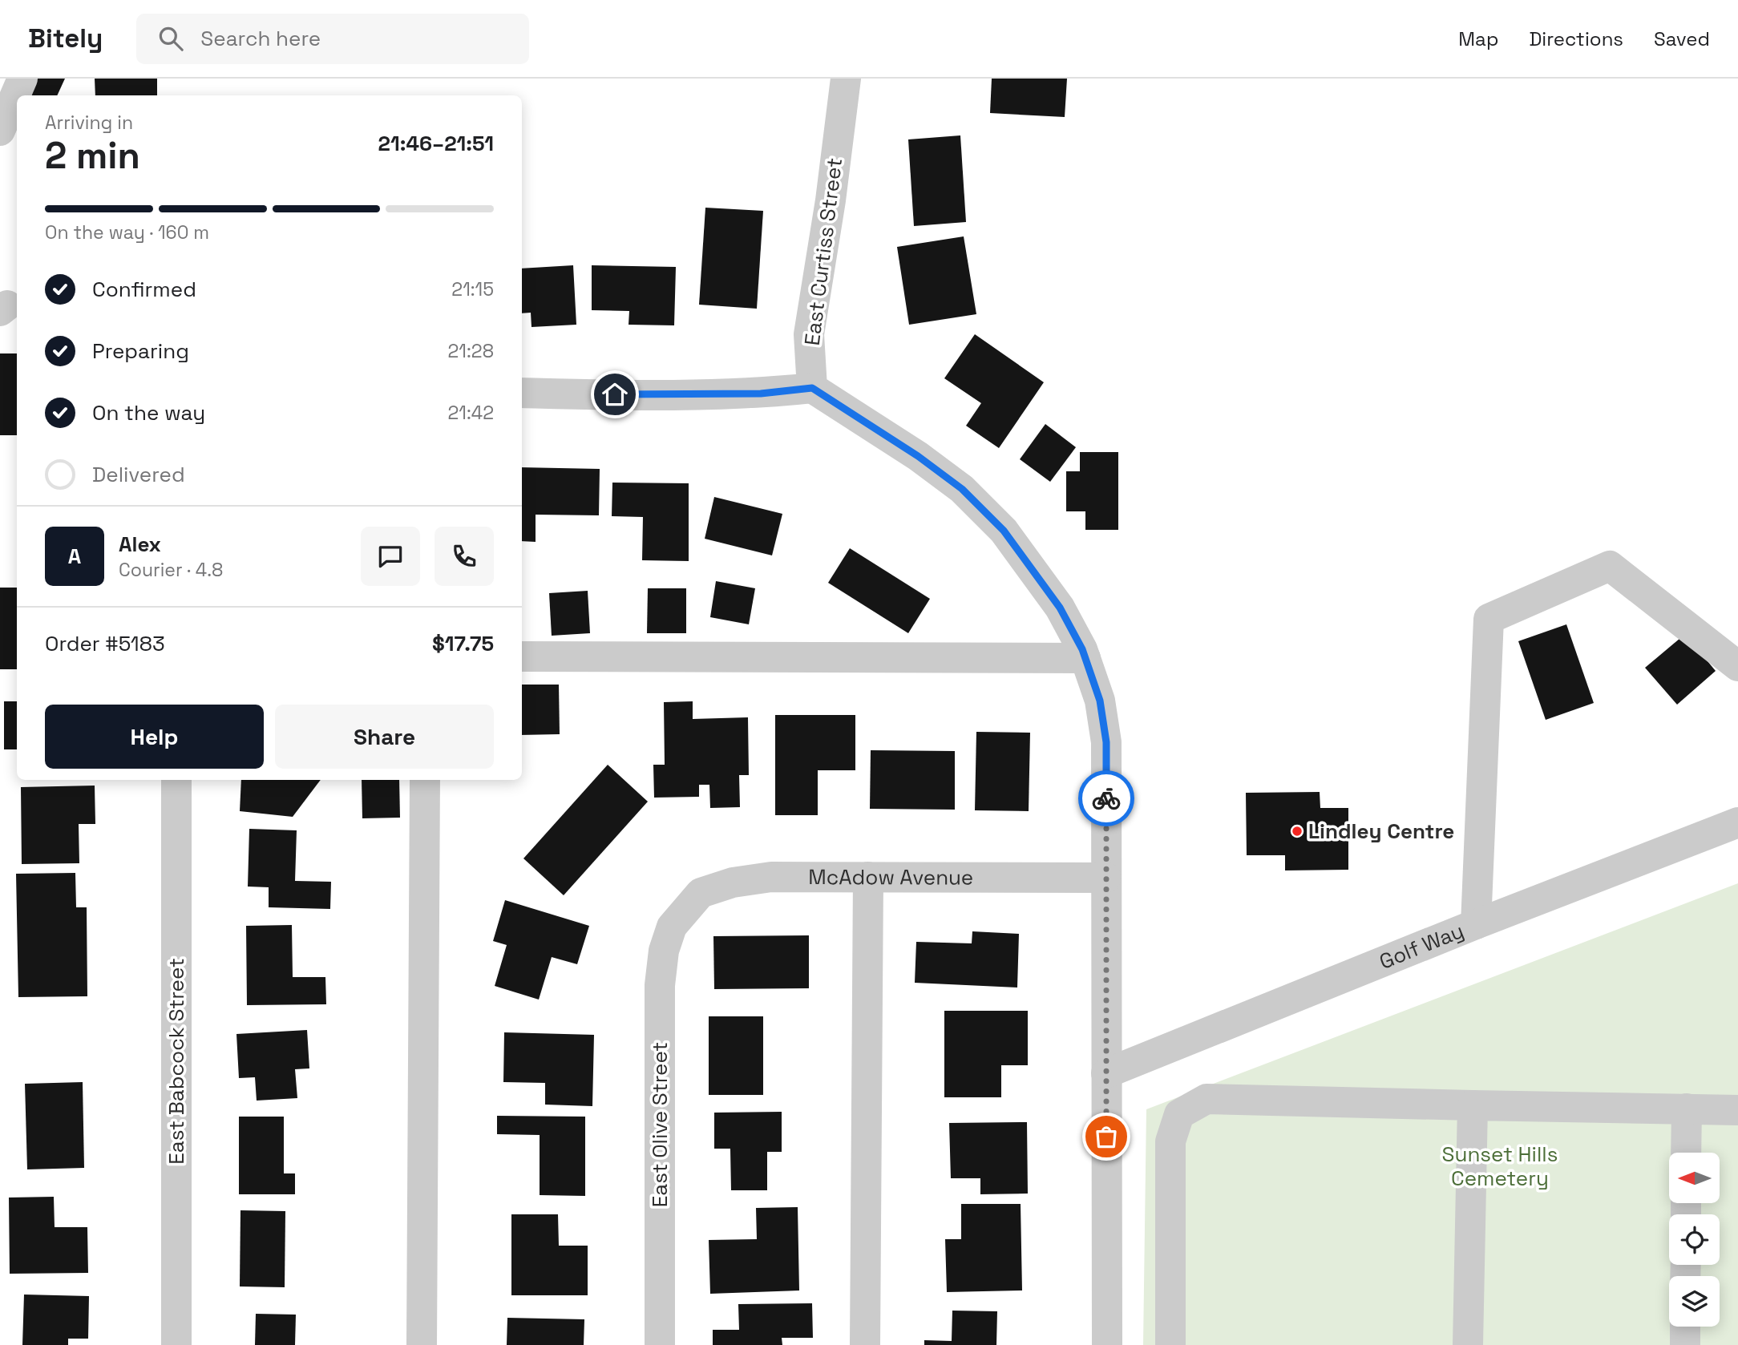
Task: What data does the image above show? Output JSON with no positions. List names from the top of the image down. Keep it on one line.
{"streets":{"street":["East Curtiss Street","McAdow Avenue","Golf Way","East Babcock Street","East Olive Street"]},"crossings":[["McAdow Avenue","East Olive Street"]],"parks":["Sunset Hills Cemetery"],"places":["Lindley Centre"],"north":"left","page":{"header":"Bitely","search":"Search here","nav":["Map","Directions","Saved"],"heading":["2 min","Arriving in","21:46–21:51"],"panel":["Alex","Courier · 4.8","Order #5183","$17.75"],"bar":"On the way · 160 m","list":[["Confirmed","21:15"],["Preparing","21:28"],["On the way","21:42"],"Delivered"],"round":"A","buttons":["Help","Share"]}}
